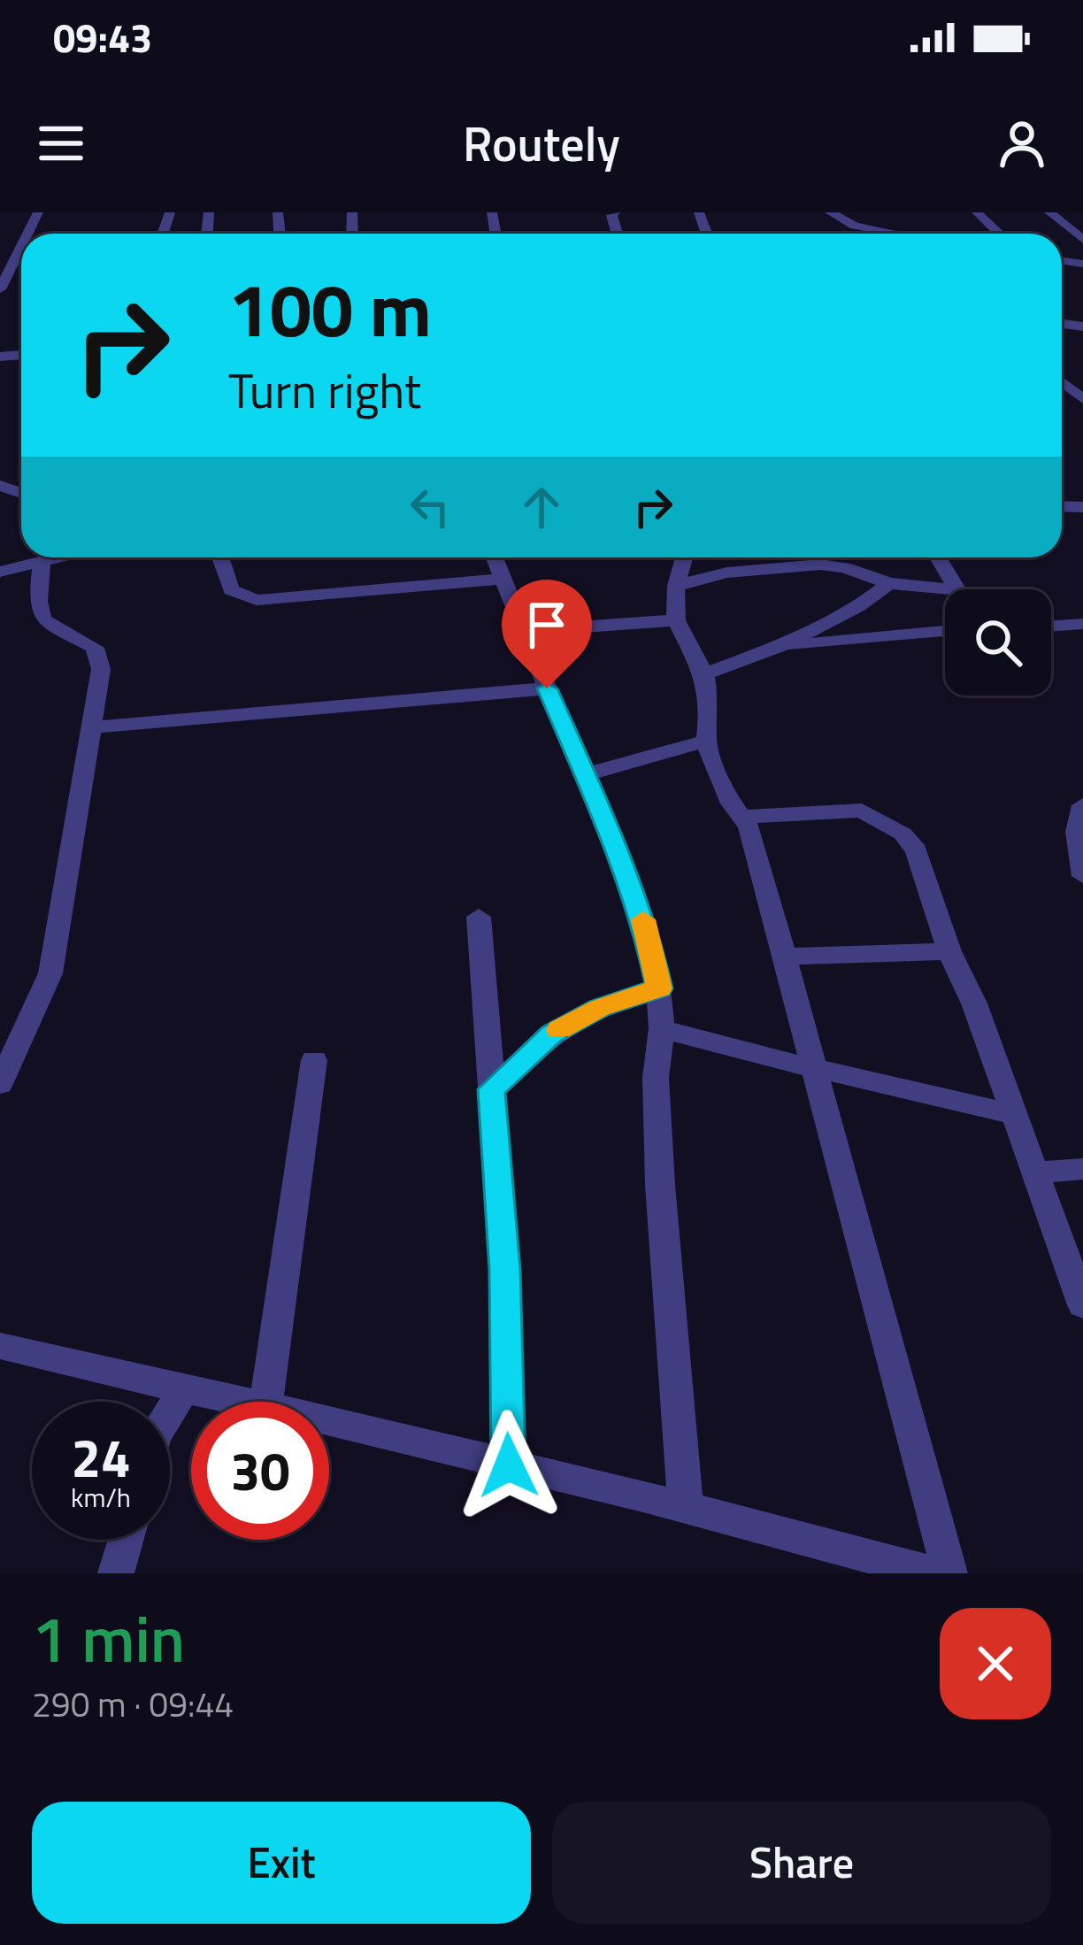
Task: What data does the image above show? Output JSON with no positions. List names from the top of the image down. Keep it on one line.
{"page":{"status":"09:43","header":"Routely","turn":["100 m","Turn right"],"speed":"24 km/h","limit":"30","heading":["1 min","290 m · 09:44"],"buttons":["Exit","Share"]}}
